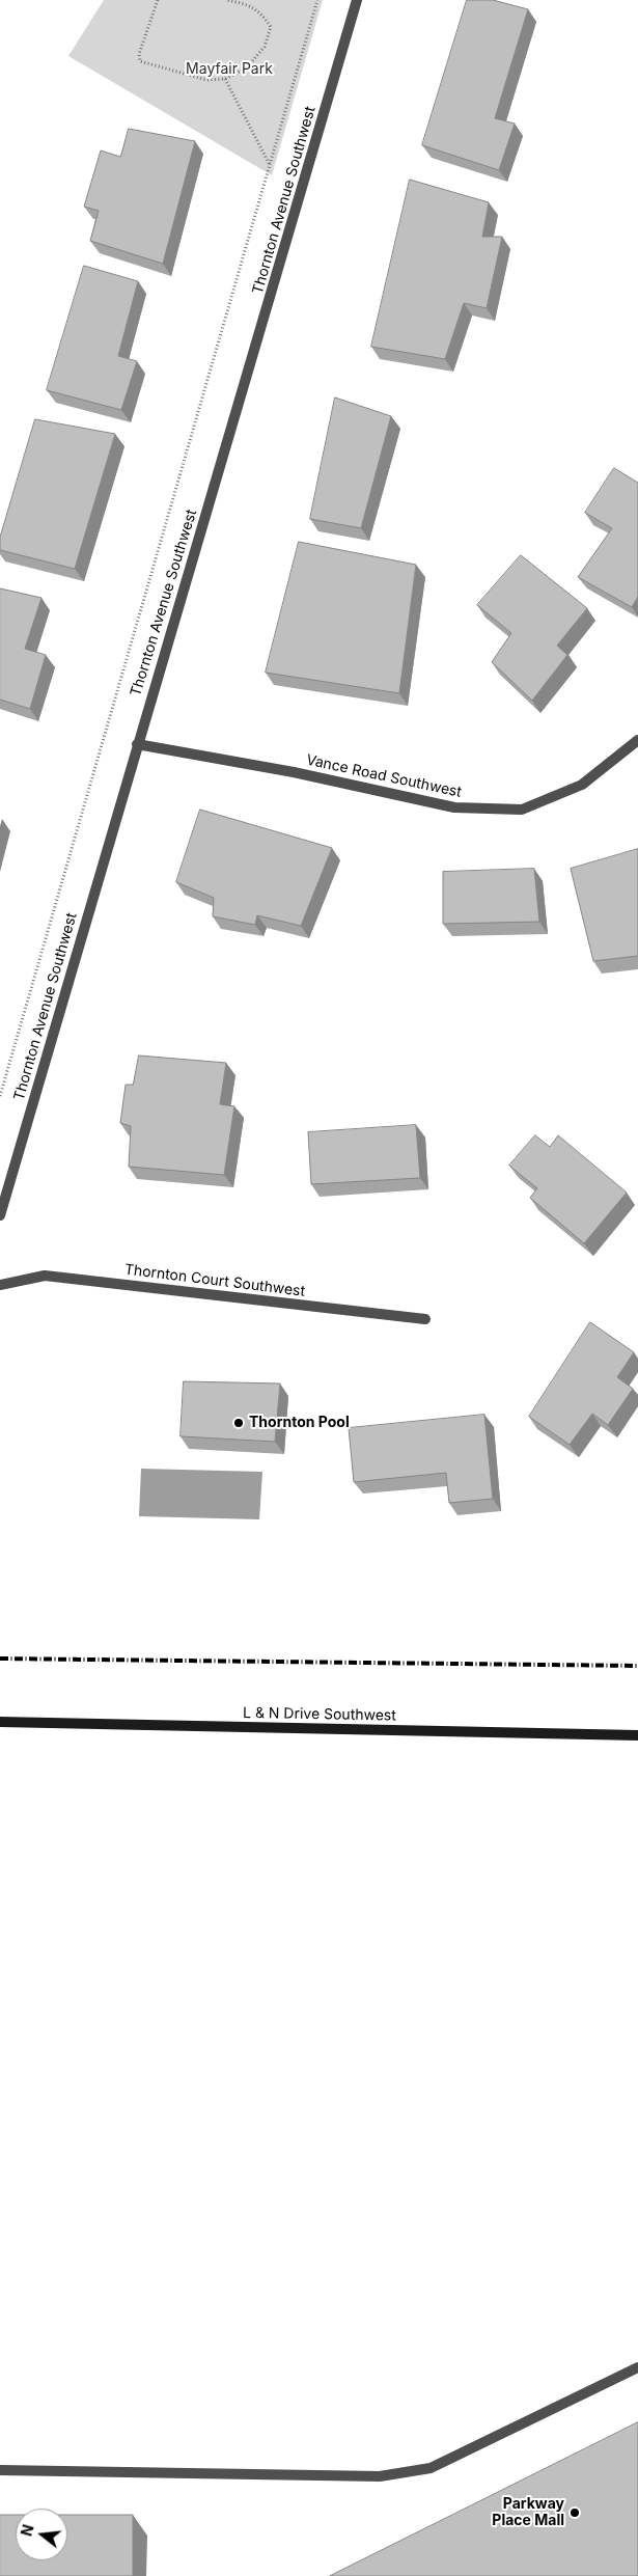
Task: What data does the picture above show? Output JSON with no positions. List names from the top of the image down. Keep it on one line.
{"streets":{"street":["Thornton Avenue Southwest","Vance Road Southwest","Thornton Court Southwest","L & N Drive Southwest"]},"crossings":[["Thornton Avenue Southwest","Vance Road Southwest"]],"parks":["Mayfair Park"],"places":["Thornton Pool","Parkway Place Mall"],"north":"left"}
